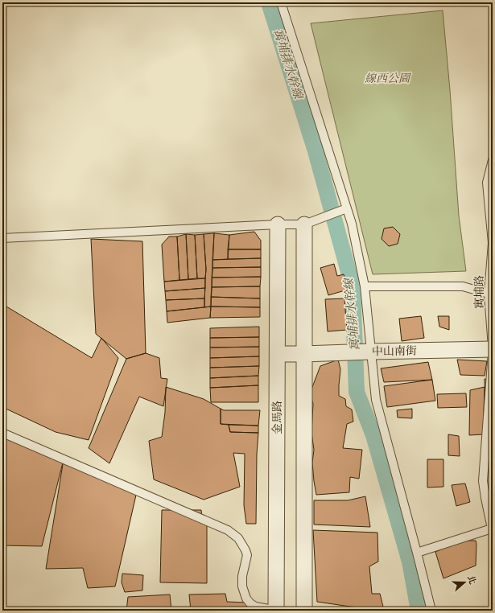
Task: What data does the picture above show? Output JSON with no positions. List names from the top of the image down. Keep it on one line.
{"streets":{"street":["中山南街","金馬路"],"lane":["寓埔路"]},"crossings":[["寓埔路","中山南街"],["中山南街","金馬路"]],"water":["寓埔排水幹線"],"parks":["線西公園"],"north":"right"}
